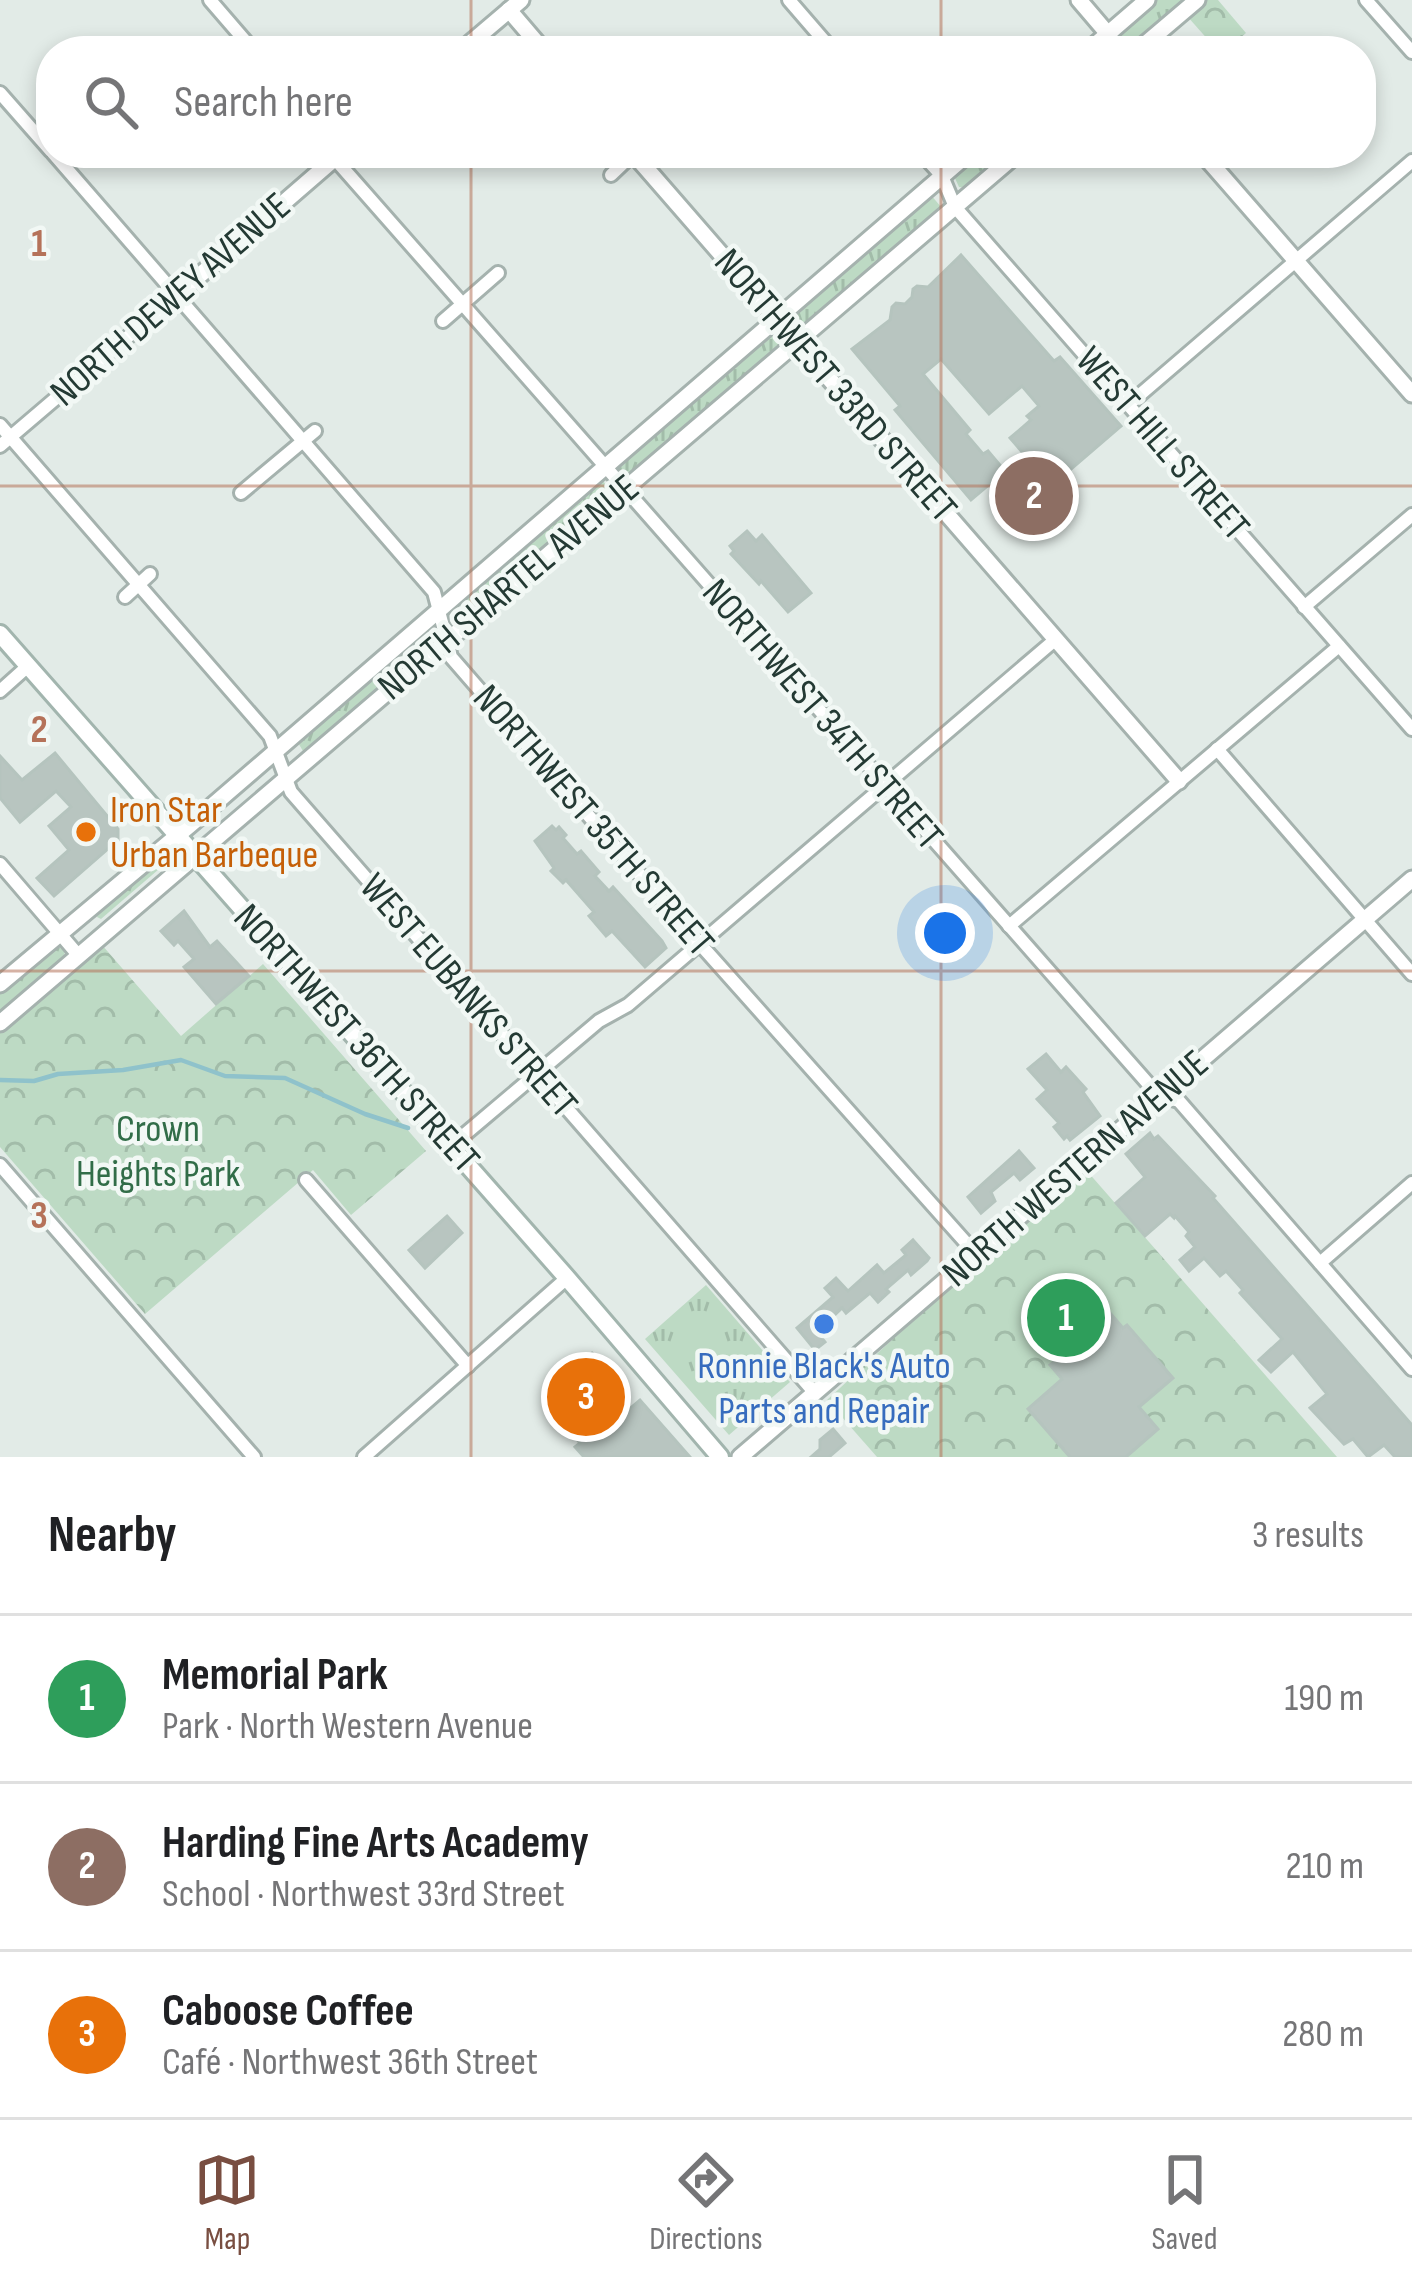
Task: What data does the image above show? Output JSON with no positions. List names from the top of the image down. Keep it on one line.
{"streets":{"main road":["NORTHWEST 36TH STREET"],"street":["NORTH DEWEY AVENUE","NORTHWEST 33RD STREET","WEST HILL STREET","NORTH SHARTEL AVENUE","NORTHWEST 34TH STREET","NORTHWEST 35TH STREET","WEST EUBANKS STREET","NORTH WESTERN AVENUE"]},"crossings":[["NORTH DEWEY AVENUE","NORTHWEST 35TH STREET"],["NORTH DEWEY AVENUE","WEST EUBANKS STREET"],["NORTHWEST 33RD STREET","NORTH SHARTEL AVENUE"],["WEST HILL STREET","NORTH SHARTEL AVENUE"],["NORTH SHARTEL AVENUE","NORTHWEST 34TH STREET"],["NORTH SHARTEL AVENUE","NORTHWEST 35TH STREET"],["NORTH SHARTEL AVENUE","WEST EUBANKS STREET"],["NORTH SHARTEL AVENUE","NORTHWEST 36TH STREET"],["NORTHWEST 34TH STREET","NORTH WESTERN AVENUE"],["NORTHWEST 35TH STREET","NORTH WESTERN AVENUE"],["WEST EUBANKS STREET","NORTH WESTERN AVENUE"]],"parks":["Crown Heights Park"],"places":["Iron Star Urban Barbeque","Ronnie Black's Auto Parts and Repair"],"page":{"search":"Search here","pins":["2","1","3"],"heading":["Nearby","3 results"],"list":[{"mark":"1","name":"Memorial Park","note":"Park · North Western Avenue","value":"190 m"},{"mark":"2","name":"Harding Fine Arts Academy","note":"School · Northwest 33rd Street","value":"210 m"},{"mark":"3","name":"Caboose Coffee","note":"Café · Northwest 36th Street","value":"280 m"}],"nav":["Map","Directions","Saved"]},"grid":{"rows":["1","2","3"]}}
